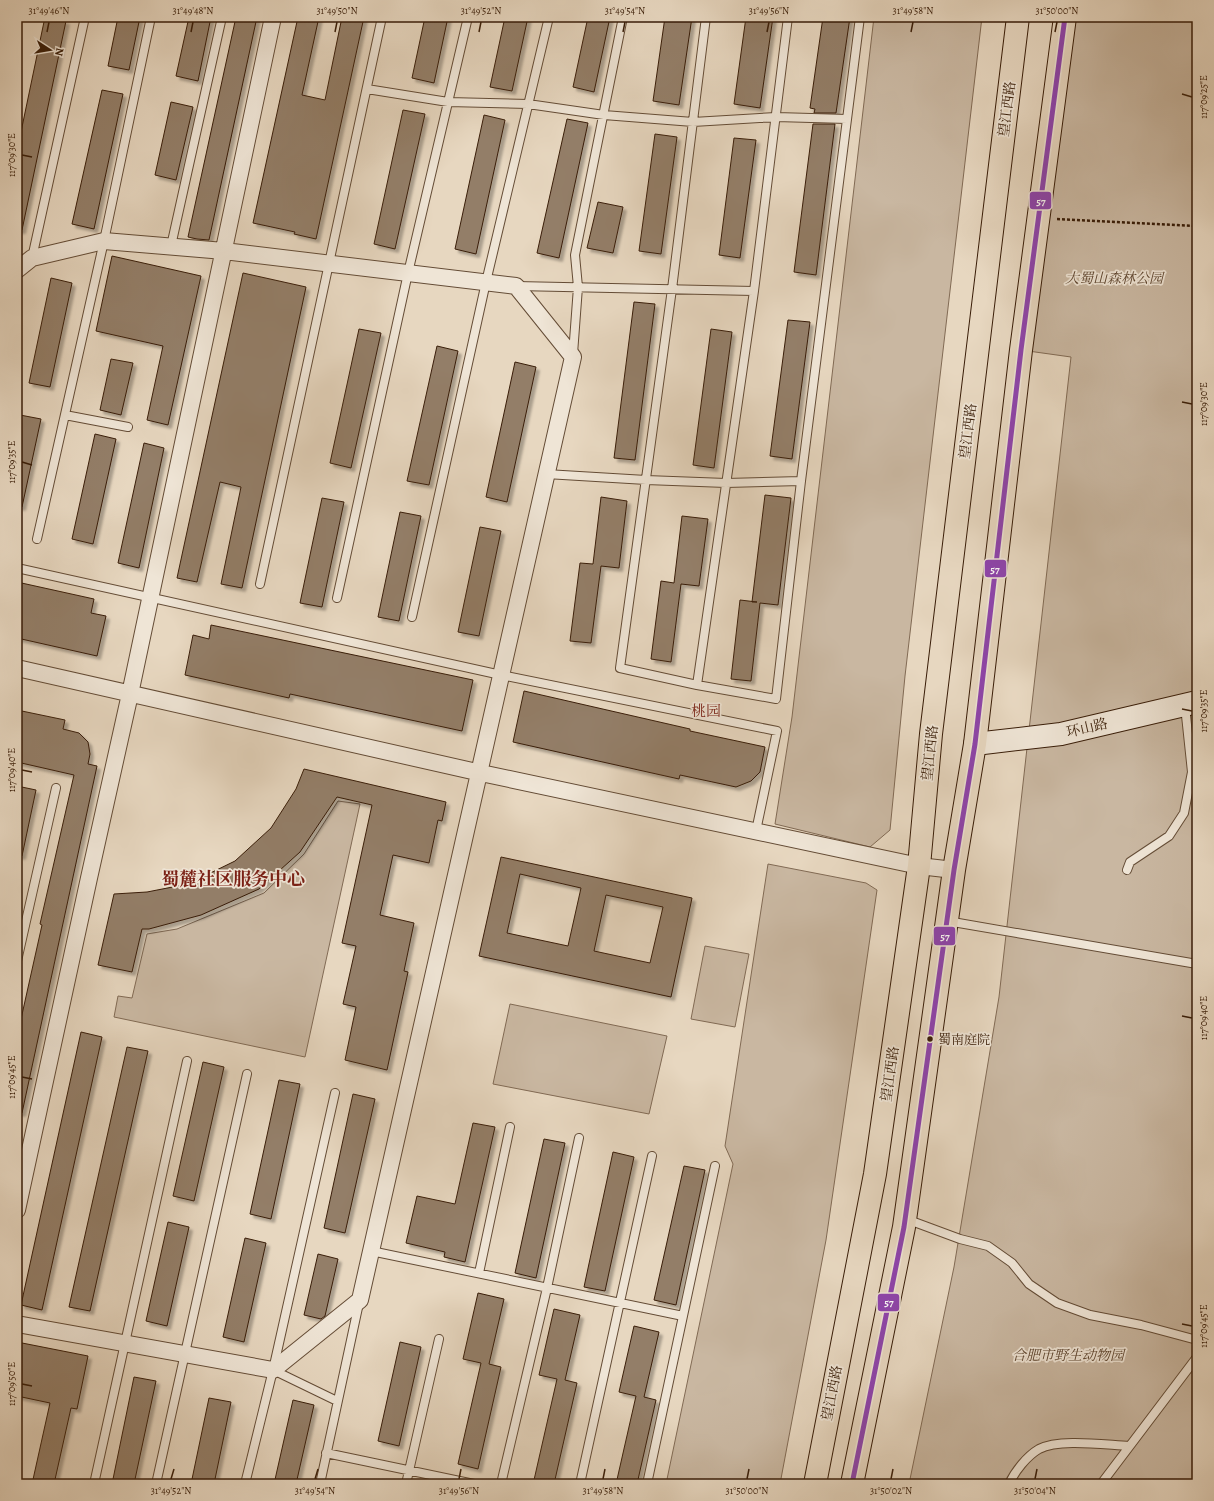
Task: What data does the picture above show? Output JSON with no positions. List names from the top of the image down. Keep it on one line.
{"streets":{"main road":["望江西路"],"street":["环山路"]},"districts":["桃园","蜀麓社区服务中心"],"parks":["大蜀山森林公园","合肥市野生动物园"],"places":["蜀南庭院"],"lines":["transit line 57"],"north":"right","coordinates":["31°49'46\"N","31°49'48\"N","31°49'50\"N","31°49'52\"N","31°49'54\"N","31°49'56\"N","31°49'58\"N","31°50'00\"N","117°09'25\"E","117°09'30\"E","117°09'35\"E","117°09'40\"E","117°09'45\"E","117°09'50\"E","31°50'02\"N","31°50'04\"N"]}
